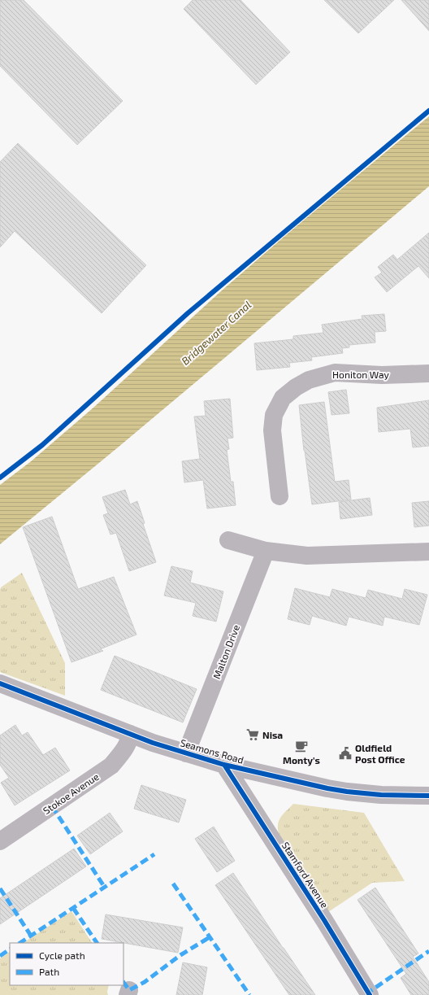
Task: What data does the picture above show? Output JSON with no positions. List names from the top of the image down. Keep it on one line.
{"streets":{"street":["Honiton Way","Malton Drive","Seamons Road","Stokoe Avenue","Stamford Avenue"]},"crossings":[["Malton Drive","Seamons Road"],["Seamons Road","Stokoe Avenue"],["Seamons Road","Stamford Avenue"]],"water":["Bridgewater Canal"],"places":{"supermarket":["Nisa"],"cafe":["Monty's"],"public building":["Oldfield Post Office"]},"legend":["Cycle path","Path"]}
